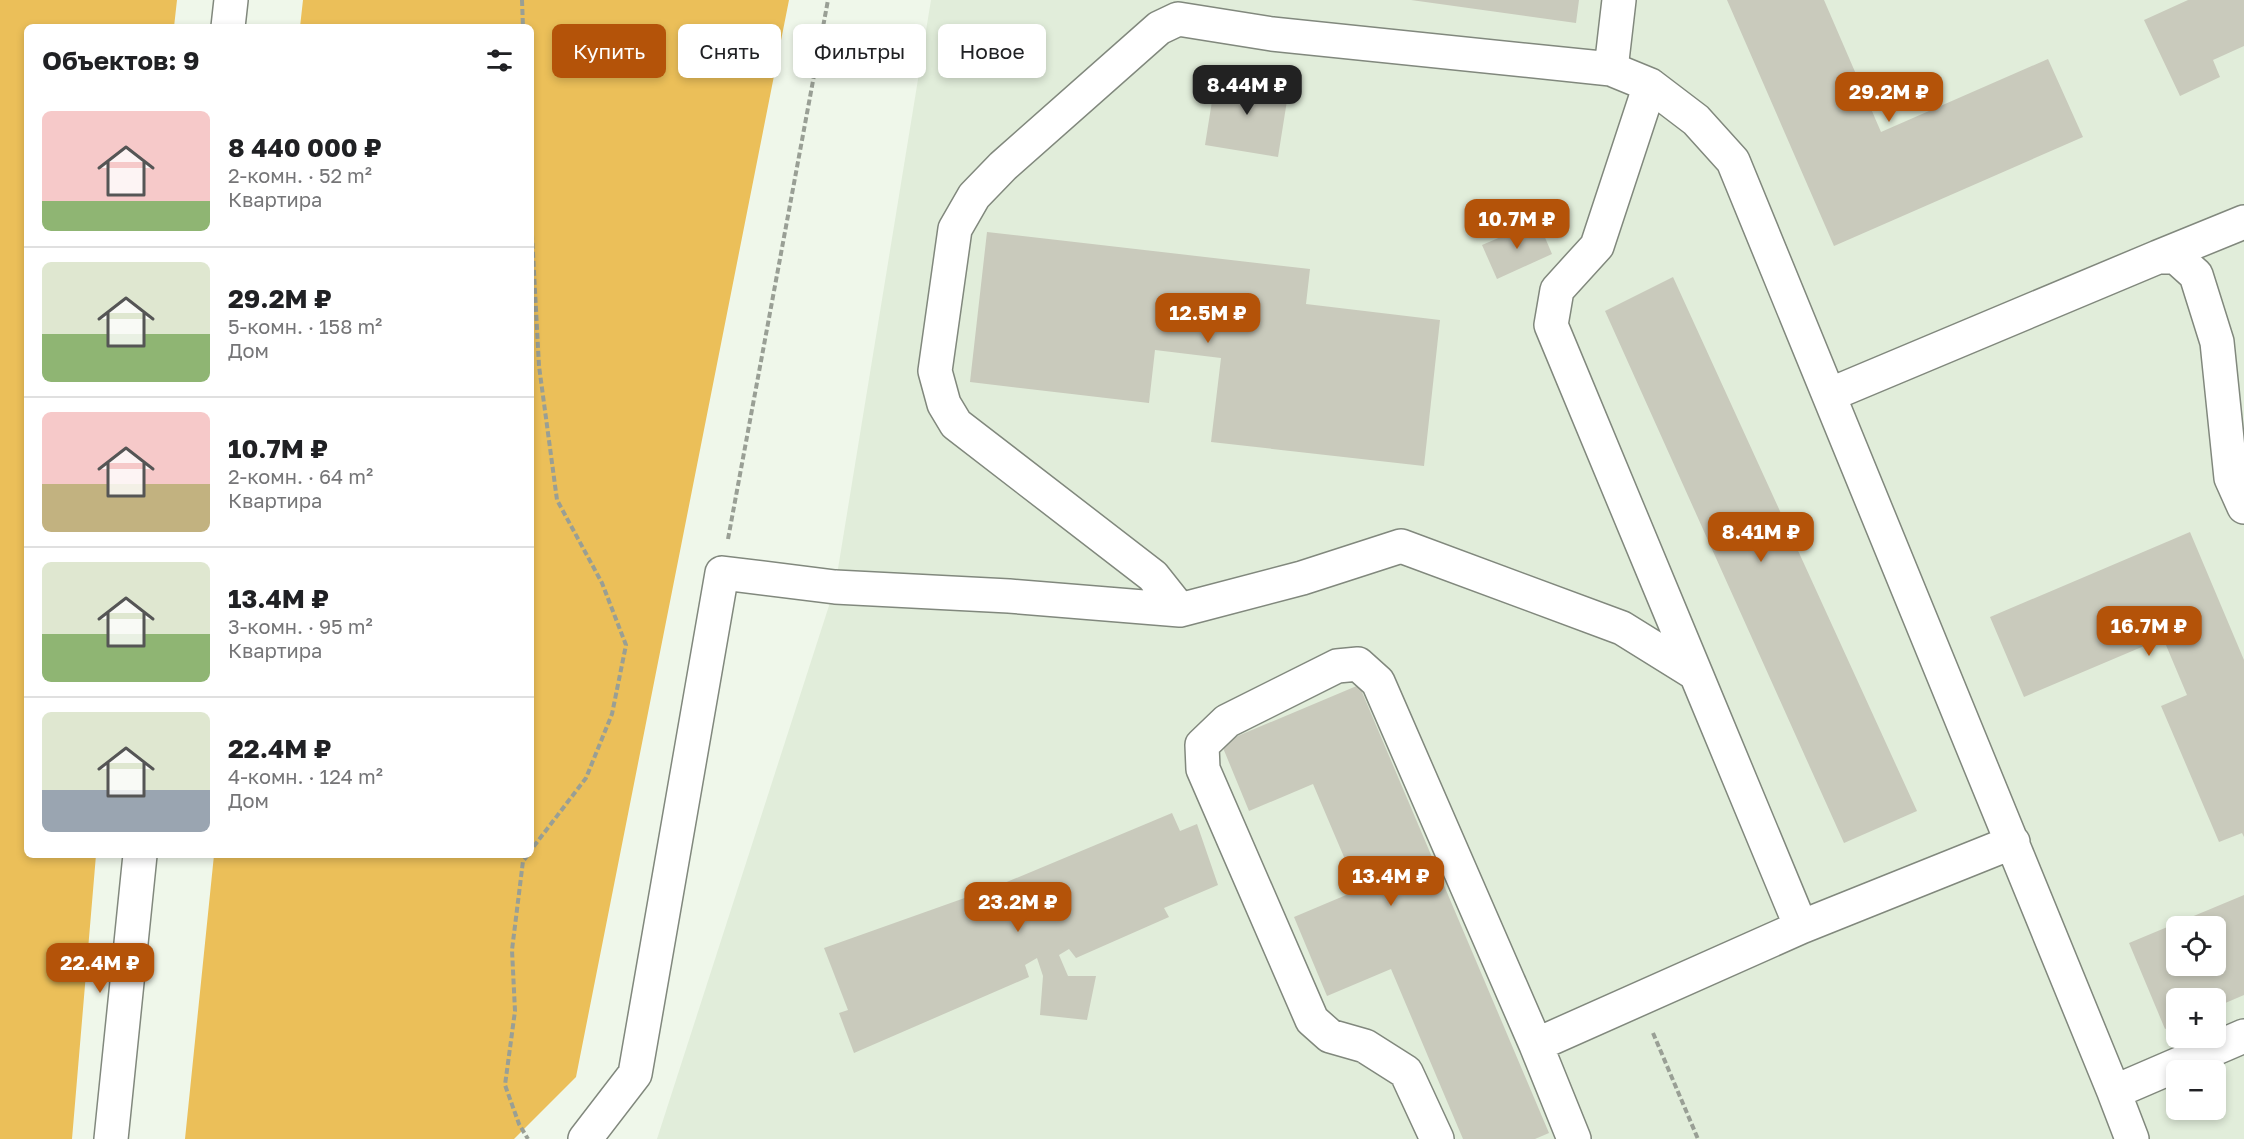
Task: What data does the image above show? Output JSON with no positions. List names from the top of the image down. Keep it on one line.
{"page":{"chip":["Купить","Снять","Фильтры","Новое"],"heading":"Объектов: 9","price":["8.44M ₽","29.2M ₽","10.7M ₽","12.5M ₽","8.41M ₽","16.7M ₽","13.4M ₽","23.2M ₽","22.4M ₽"],"list":[{"name":"8 440 000 ₽","note":"2-комн. · 52 m² · Квартира"},{"name":"29.2M ₽","note":"5-комн. · 158 m² · Дом"},{"name":"10.7M ₽","note":"2-комн. · 64 m² · Квартира"},{"name":"13.4M ₽","note":"3-комн. · 95 m² · Квартира"},{"name":"22.4M ₽","note":"4-комн. · 124 m² · Дом"}],"map_buttons":["+","−"]}}
